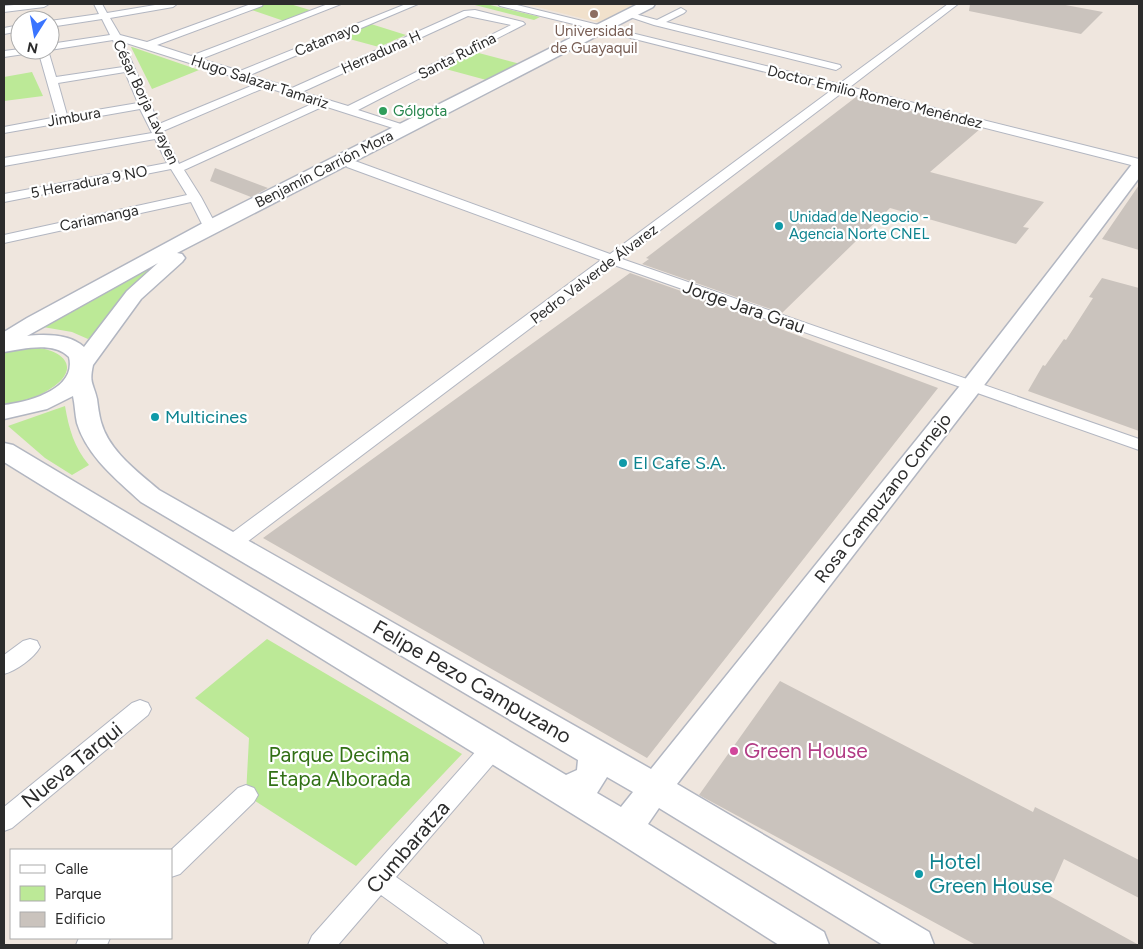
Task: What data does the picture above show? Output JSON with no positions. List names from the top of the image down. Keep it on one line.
{"streets":{"main road":["Benjamín Carrión Mora","Rosa Campuzano Cornejo","Felipe Pezo Campuzano"],"street":["Catamayo","Herraduna H","Santa Rufina","Hugo Salazar Tamariz","Doctor Emilio Romero Menéndez","César Borja Lavayen","Jimbura","5 Herradura 9 NO","Cariamanga","Pedro Valverde Álvarez","Jorge Jara Grau","Nueva Tarqui","Cumbaratza"]},"crossings":[["Catamayo","Hugo Salazar Tamariz"],["Herraduna H","Santa Rufina"],["Herraduna H","Hugo Salazar Tamariz"],["Santa Rufina","Hugo Salazar Tamariz"],["Hugo Salazar Tamariz","César Borja Lavayen"],["Hugo Salazar Tamariz","Benjamín Carrión Mora"],["Hugo Salazar Tamariz","5 Herradura 9 NO"],["Doctor Emilio Romero Menéndez","Benjamín Carrión Mora"],["Doctor Emilio Romero Menéndez","Pedro Valverde Álvarez"],["Doctor Emilio Romero Menéndez","Rosa Campuzano Cornejo"],["César Borja Lavayen","Jimbura"],["César Borja Lavayen","Benjamín Carrión Mora"],["César Borja Lavayen","5 Herradura 9 NO"],["César Borja Lavayen","Cariamanga"],["Benjamín Carrión Mora","Jorge Jara Grau"],["Benjamín Carrión Mora","Felipe Pezo Campuzano"],["Pedro Valverde Álvarez","Jorge Jara Grau"],["Pedro Valverde Álvarez","Felipe Pezo Campuzano"],["Jorge Jara Grau","Rosa Campuzano Cornejo"],["Rosa Campuzano Cornejo","Felipe Pezo Campuzano"]],"parks":["Parque Decima Etapa Alborada"],"places":["Universidad de Guayaquil","Gólgota","Unidad de Negocio - Agencia Norte CNEL","Multicines","El Cafe S.A.","Green House","Hotel Green House"],"legend":["Calle","Parque","Edificio"],"north":"bottom"}
